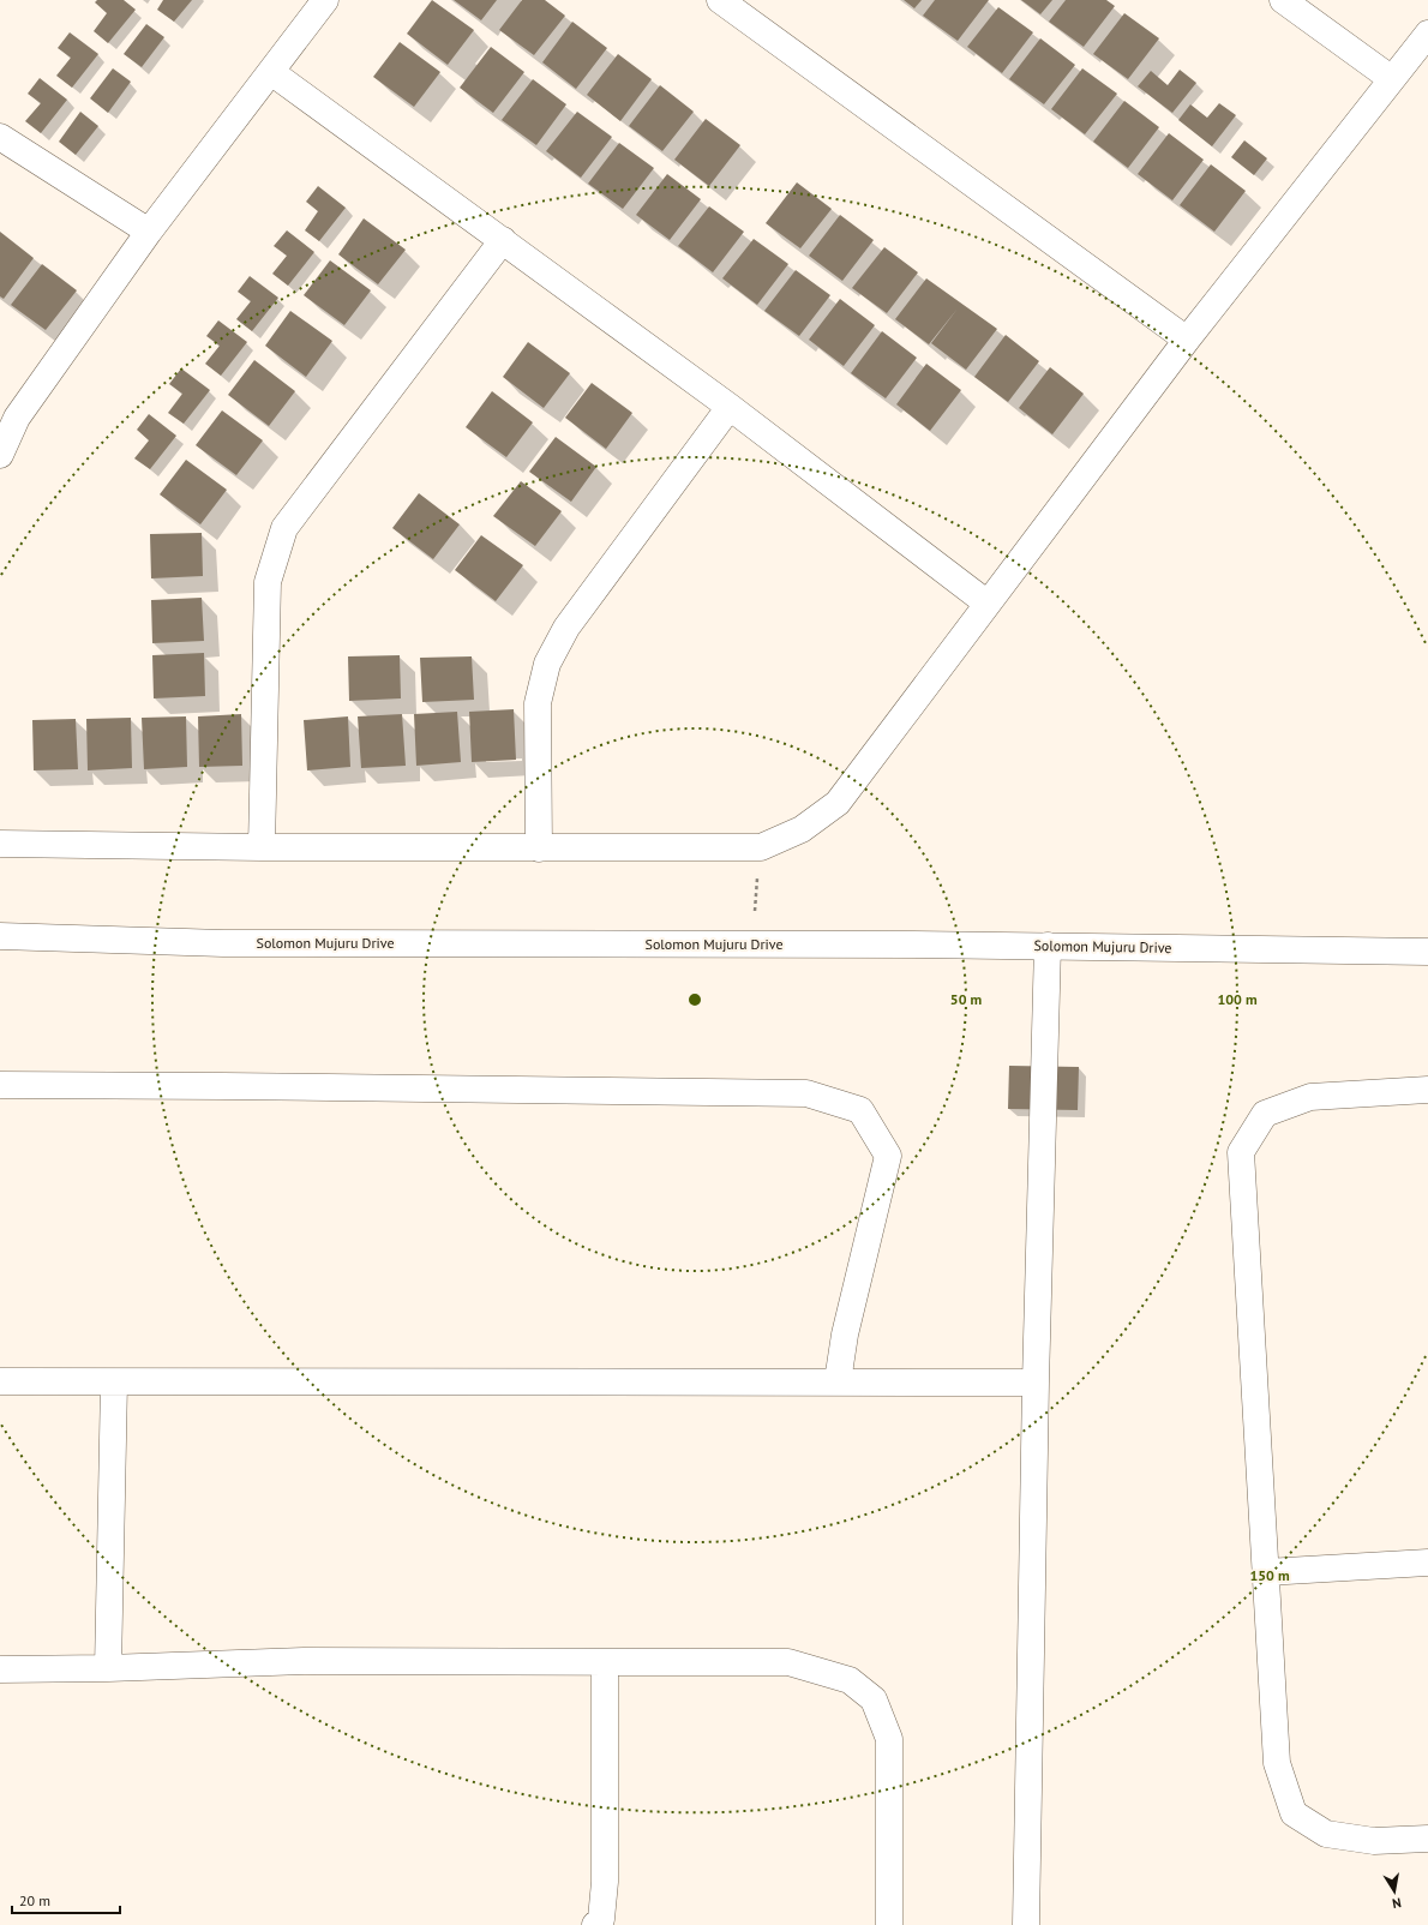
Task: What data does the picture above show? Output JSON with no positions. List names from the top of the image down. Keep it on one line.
{"streets":{"street":["Solomon Mujuru Drive"]},"scale_bar":"20 m","north":"bottom","rings":["50 m","100 m","150 m"]}
